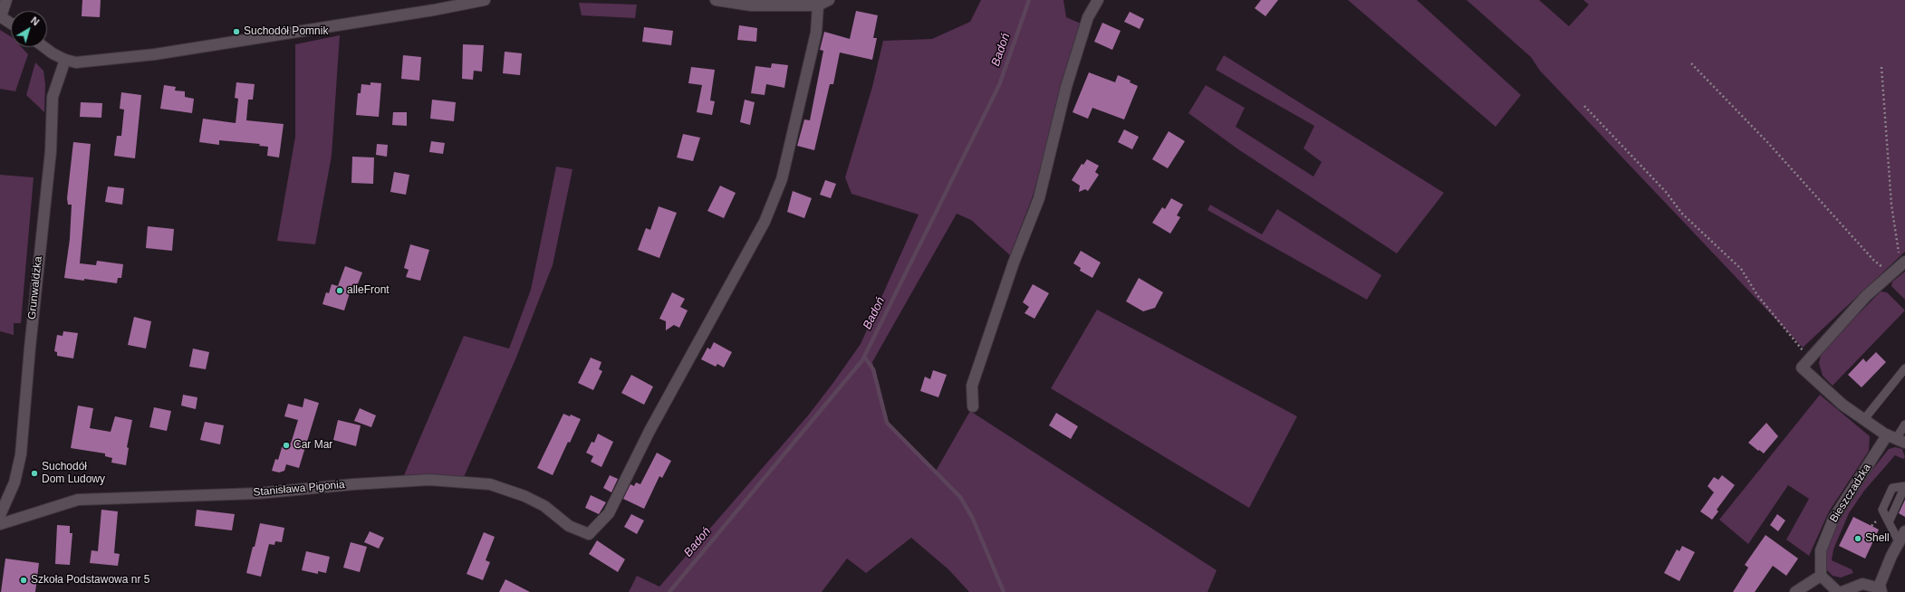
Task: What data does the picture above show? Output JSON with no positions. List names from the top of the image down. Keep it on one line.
{"streets":{"street":["Grunwaldzka","Stanisława Pigonia","Bieszczadzka"]},"water":["Badoń"],"places":["Suchodół Pomnik","alleFront","Car Mar","Suchodół Dom Ludowy","Shell","Szkoła Podstawowa nr 5"],"north":"top right"}
